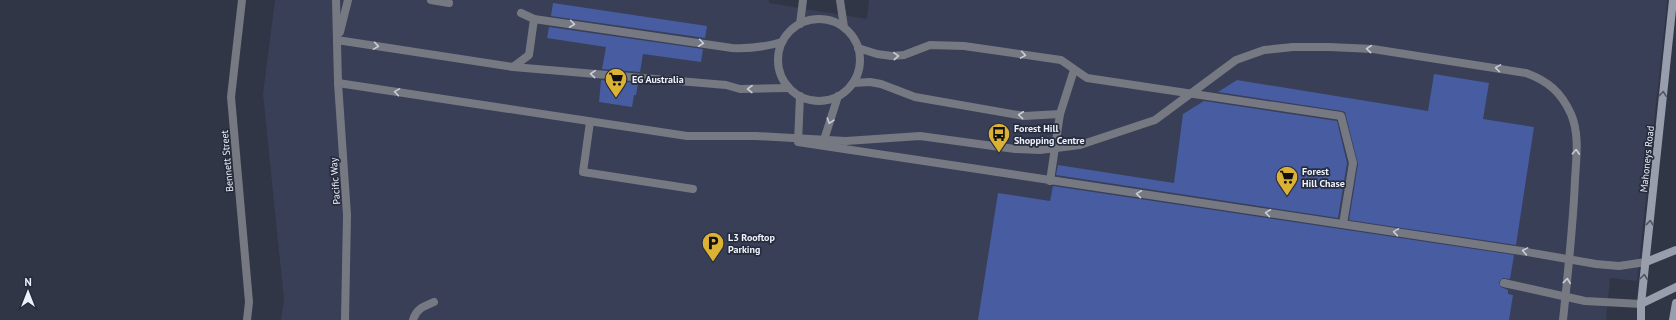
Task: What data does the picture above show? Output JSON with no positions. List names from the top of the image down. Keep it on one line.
{"streets":{"main road":["Mahoneys Road"],"street":["Bennett Street","Pacific Way"]},"one_way":["Mahoneys Road"],"places":{"supermarket":["EG Australia","Forest Hill Chase"],"bus stop":["Forest Hill Shopping Centre"],"parking":["L3 Rooftop Parking"]},"north":"top"}
